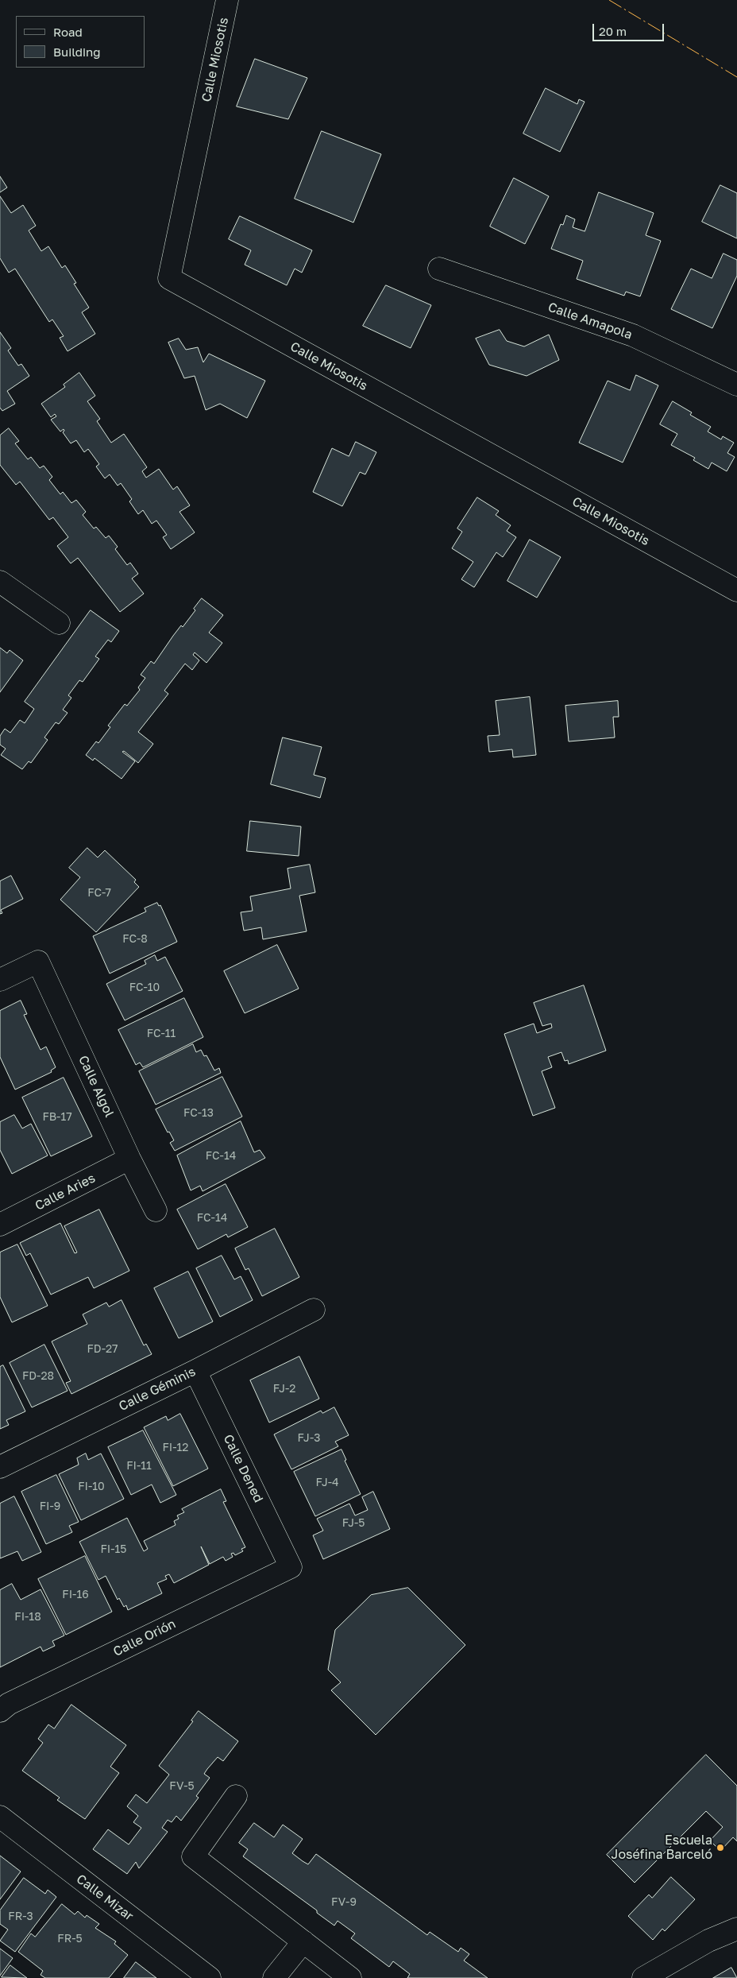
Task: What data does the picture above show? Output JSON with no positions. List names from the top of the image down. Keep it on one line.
{"streets":{"street":["Calle Miosotis","Calle Amapola","Calle Algol","Calle Aries","Calle Géminis","Calle Dened","Calle Orión","Calle Mizar"]},"crossings":[["Calle Algol","Calle Aries"],["Calle Géminis","Calle Dened"],["Calle Dened","Calle Orión"]],"places":["Escuela Joséfina Barceló"],"house_numbers":["FC-7","FC-8","FC-10","FC-11","FC-13","FB-17","FC-14","FC-14","FD-27","FD-28","FJ-2","FJ-3","FI-12","FI-11","FJ-4","FI-10","FI-9","FJ-5","FI-15","FI-16","FI-18","FV-5","FV-9","FR-3","FR-5"],"legend":["Road","Building"],"scale_bar":"20 m"}
